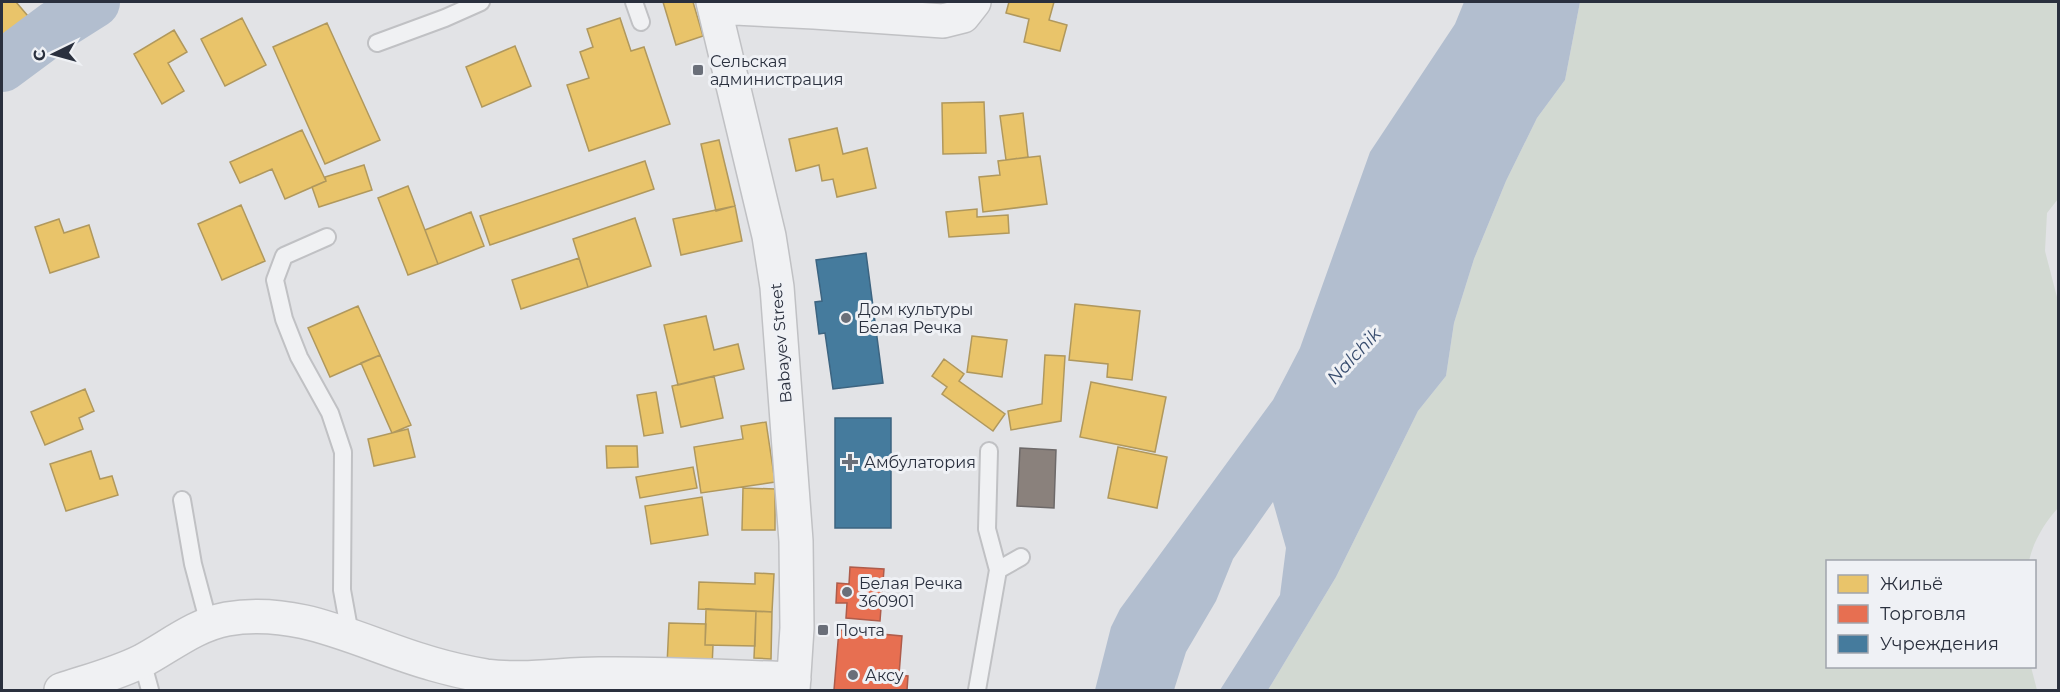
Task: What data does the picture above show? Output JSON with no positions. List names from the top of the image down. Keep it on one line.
{"streets":{"street":["Babayev Street"]},"water":["Nalchik"],"places":{"transit":["Сельская администрация","Почта"],"other":["Дом культуры Белая Речка","Белая Речка 360901","Аксу"],"health":["Амбулатория"]},"legend":["Жильё","Торговля","Учреждения"],"north":"left"}
